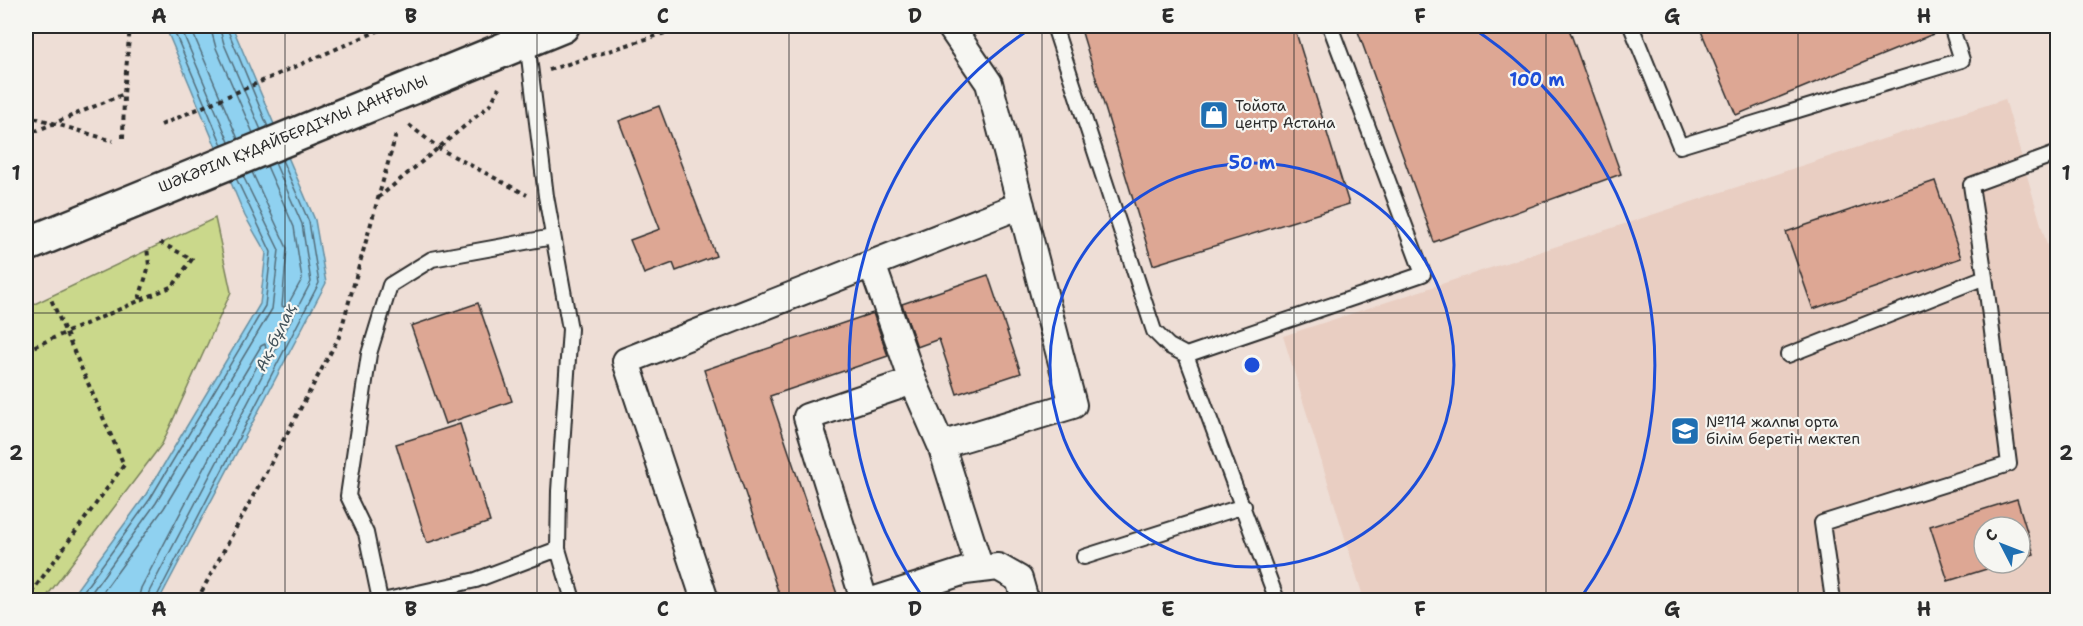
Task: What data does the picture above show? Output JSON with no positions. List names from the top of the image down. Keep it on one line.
{"streets":{"main road":["ШӘКӘРІМ ҚҰДАЙБЕРДІҰЛЫ ДАҢҒЫЛЫ"]},"water":["Ақ-бұлақ"],"places":{"shop":["Тойота центр Астана"],"school or university":["№114 жалпы орта білім беретін мектеп"]},"north":"top left","grid":{"columns":["A","B","C","D","E","F","G","H"],"rows":["1","2"]},"rings":["100 m","50 m"]}
